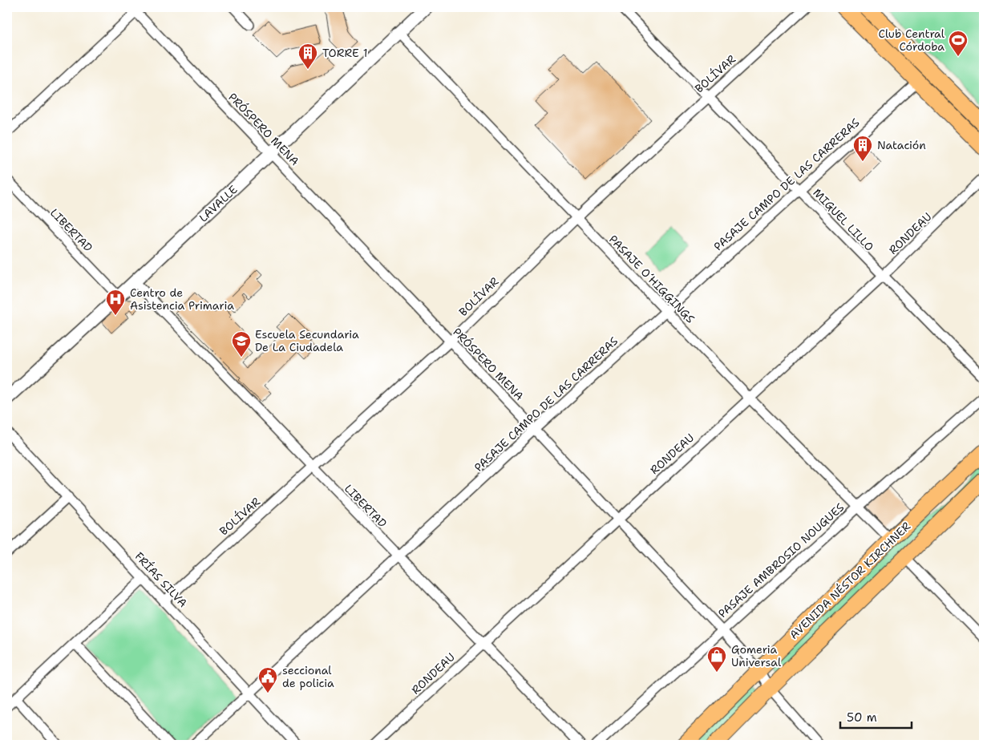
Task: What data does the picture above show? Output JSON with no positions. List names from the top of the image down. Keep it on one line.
{"streets":{"main road":["AVENIDA NÉSTOR KIRCHNER"],"street":["BOLÍVAR","PRÓSPERO MENA","PASAJE CAMPO DE LAS CARRERAS","LAVALLE","MIGUEL LILLO","LIBERTAD","RONDEAU","PASAJE O´HIGGINGS","PASAJE AMBROSIO NOUGUES","FRÍAS SILVA"]},"crossings":[["BOLÍVAR","PRÓSPERO MENA"],["BOLÍVAR","MIGUEL LILLO"],["BOLÍVAR","LIBERTAD"],["BOLÍVAR","PASAJE O´HIGGINGS"],["BOLÍVAR","FRÍAS SILVA"],["PRÓSPERO MENA","PASAJE CAMPO DE LAS CARRERAS"],["PRÓSPERO MENA","LAVALLE"],["PRÓSPERO MENA","RONDEAU"],["PRÓSPERO MENA","PASAJE AMBROSIO NOUGUES"],["PRÓSPERO MENA","AVENIDA NÉSTOR KIRCHNER"],["PASAJE CAMPO DE LAS CARRERAS","MIGUEL LILLO"],["PASAJE CAMPO DE LAS CARRERAS","LIBERTAD"],["PASAJE CAMPO DE LAS CARRERAS","PASAJE O´HIGGINGS"],["PASAJE CAMPO DE LAS CARRERAS","FRÍAS SILVA"],["LAVALLE","LIBERTAD"],["LAVALLE","PASAJE O´HIGGINGS"],["MIGUEL LILLO","RONDEAU"],["LIBERTAD","RONDEAU"],["RONDEAU","PASAJE O´HIGGINGS"],["PASAJE O´HIGGINGS","PASAJE AMBROSIO NOUGUES"],["PASAJE O´HIGGINGS","AVENIDA NÉSTOR KIRCHNER"]],"places":{"sports":["Club Central Córdoba"],"building":["TORRE 1","Natación"],"hospital":["Centro de Asistencia Primaria"],"school or university":["Escuela Secundaria De La Ciudadela"],"shop":["Gomeria Universal"],"public building":["seccional de policia"]},"scale_bar":"50 m"}
